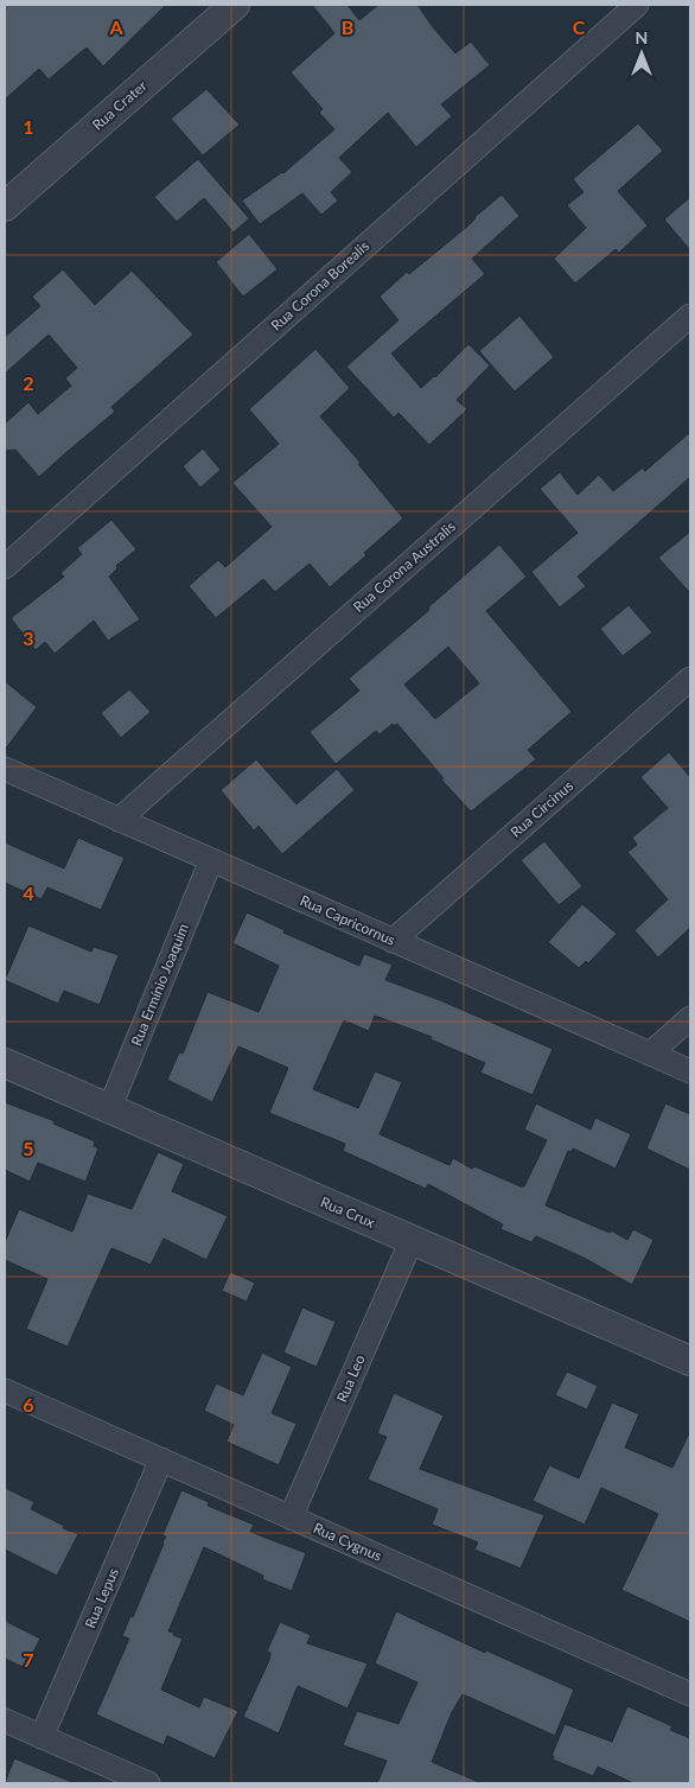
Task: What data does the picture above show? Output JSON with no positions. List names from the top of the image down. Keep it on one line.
{"streets":{"street":["Rua Crater","Rua Corona Borealis","Rua Corona Australis","Rua Circinus","Rua Capricornus","Rua Ermínio Joaquim","Rua Crux","Rua Leo","Rua Cygnus","Rua Lepus"]},"crossings":[["Rua Corona Australis","Rua Capricornus"],["Rua Circinus","Rua Capricornus"],["Rua Capricornus","Rua Ermínio Joaquim"],["Rua Ermínio Joaquim","Rua Crux"],["Rua Crux","Rua Leo"],["Rua Leo","Rua Cygnus"],["Rua Cygnus","Rua Lepus"]],"north":"top","grid":{"columns":["A","B","C"],"rows":["1","2","3","4","5","6","7"]}}
